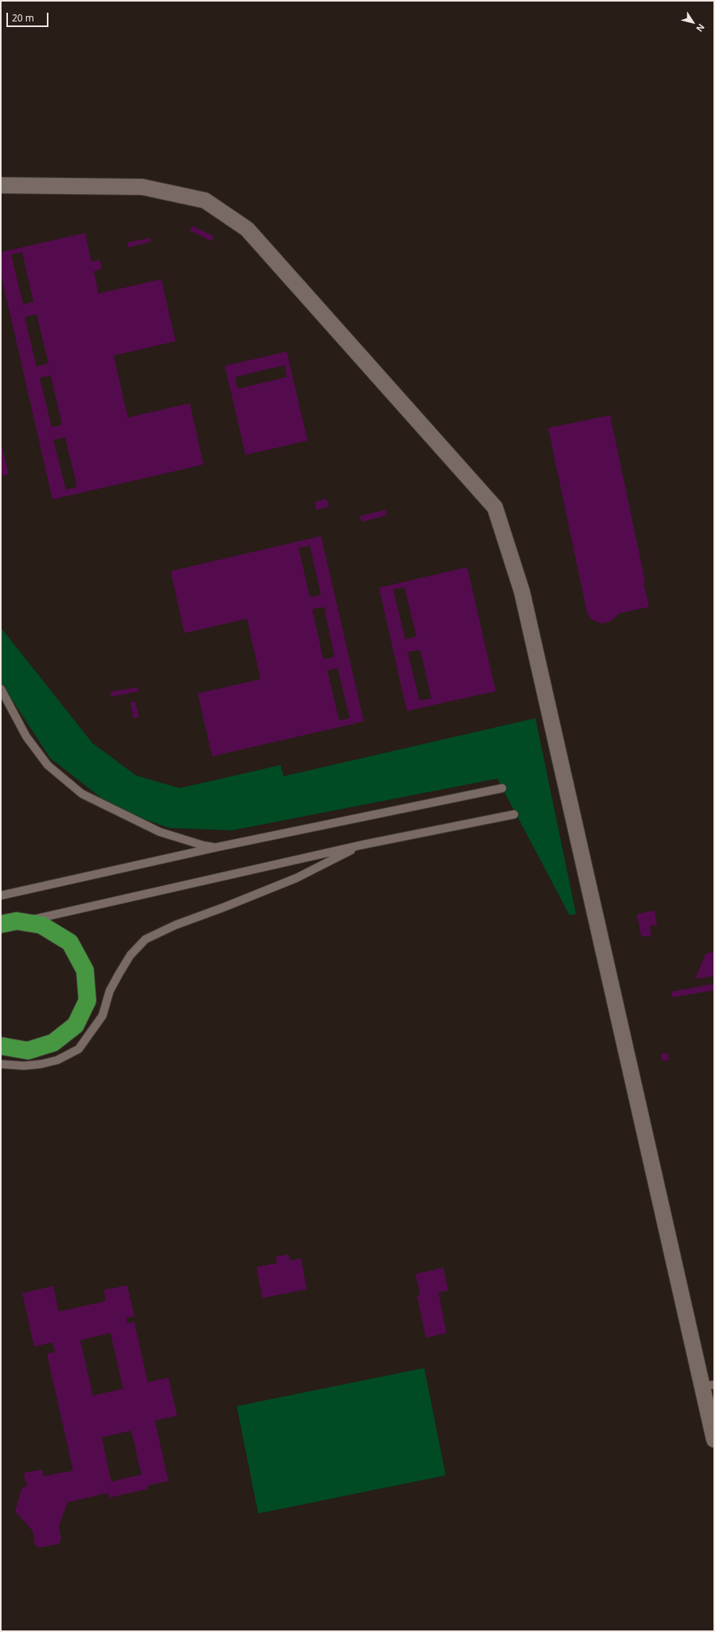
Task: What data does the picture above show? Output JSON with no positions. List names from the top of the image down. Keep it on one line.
{"scale_bar":"20 m","north":"bottom right"}
